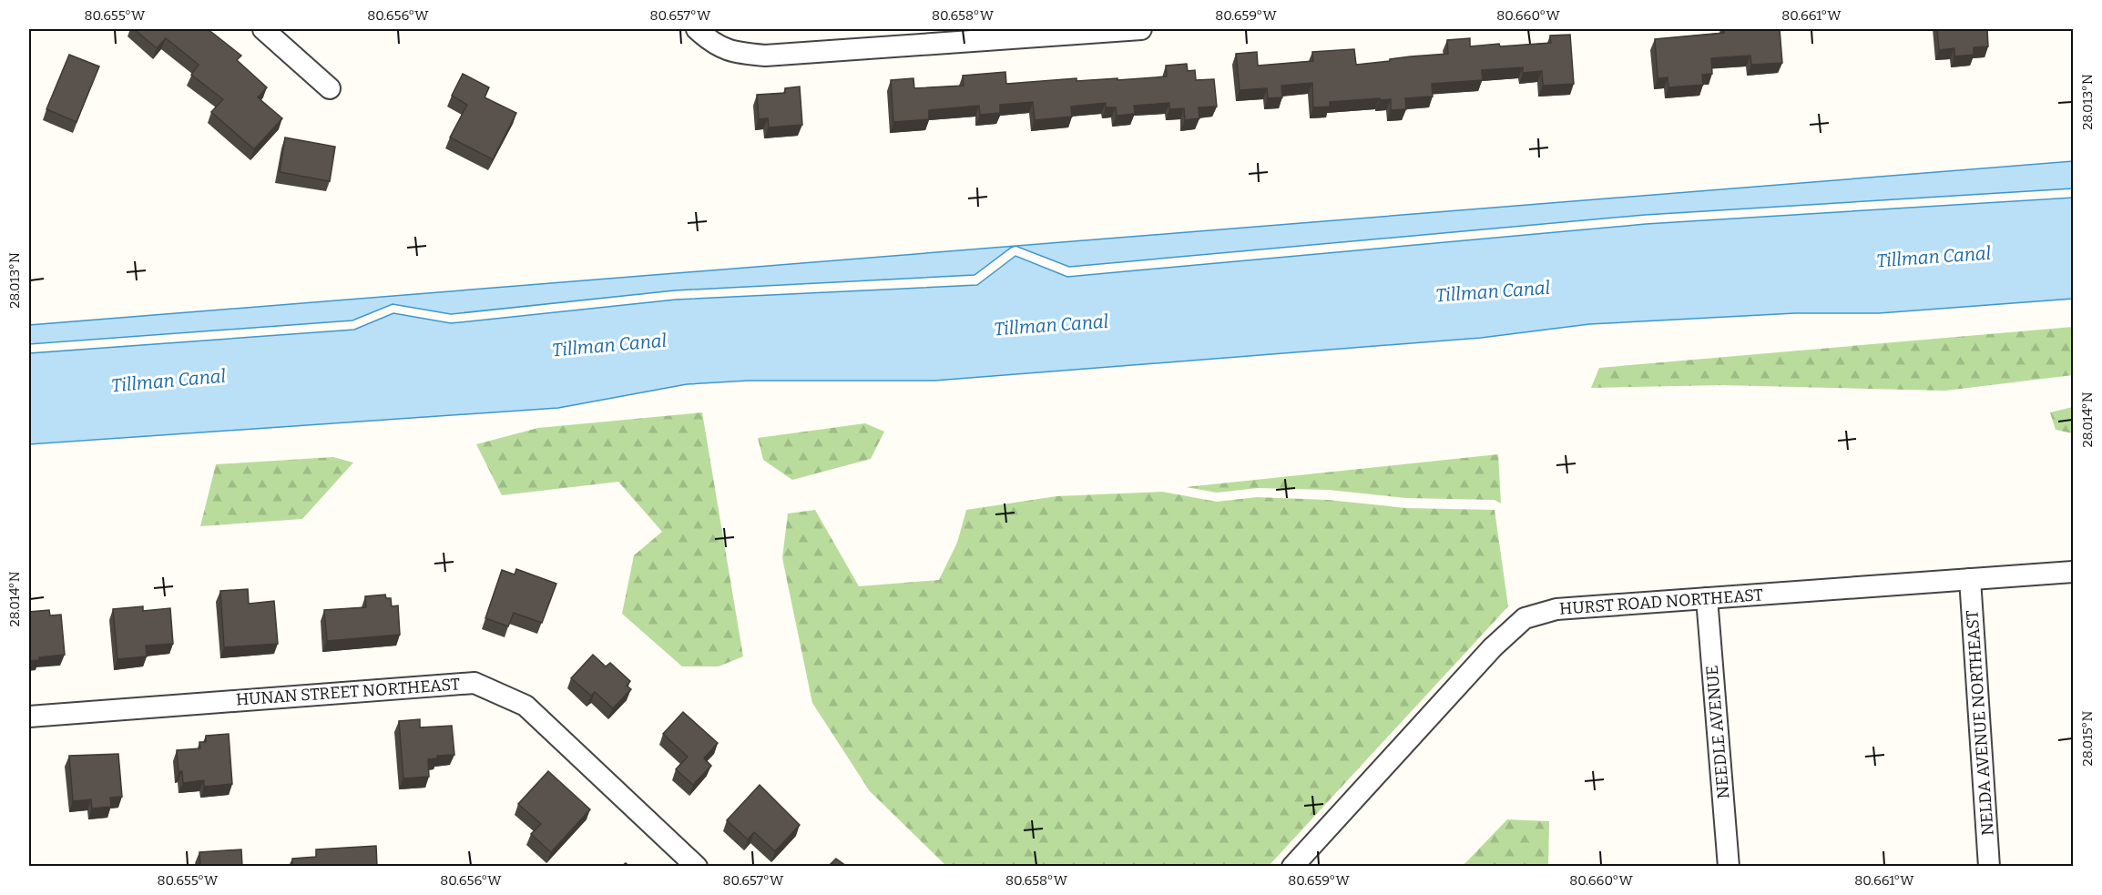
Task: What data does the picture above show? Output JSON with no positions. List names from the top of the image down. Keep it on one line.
{"streets":{"street":["HURST ROAD NORTHEAST","HUNAN STREET NORTHEAST","NELDA AVENUE NORTHEAST","NEEDLE AVENUE"]},"crossings":[["HURST ROAD NORTHEAST","NELDA AVENUE NORTHEAST"],["HURST ROAD NORTHEAST","NEEDLE AVENUE"]],"water":["Tillman Canal"],"coordinates":["80.655°W","80.656°W","80.657°W","80.658°W","80.659°W","80.660°W","80.661°W","28.013°N","28.014°N","28.015°N"]}
